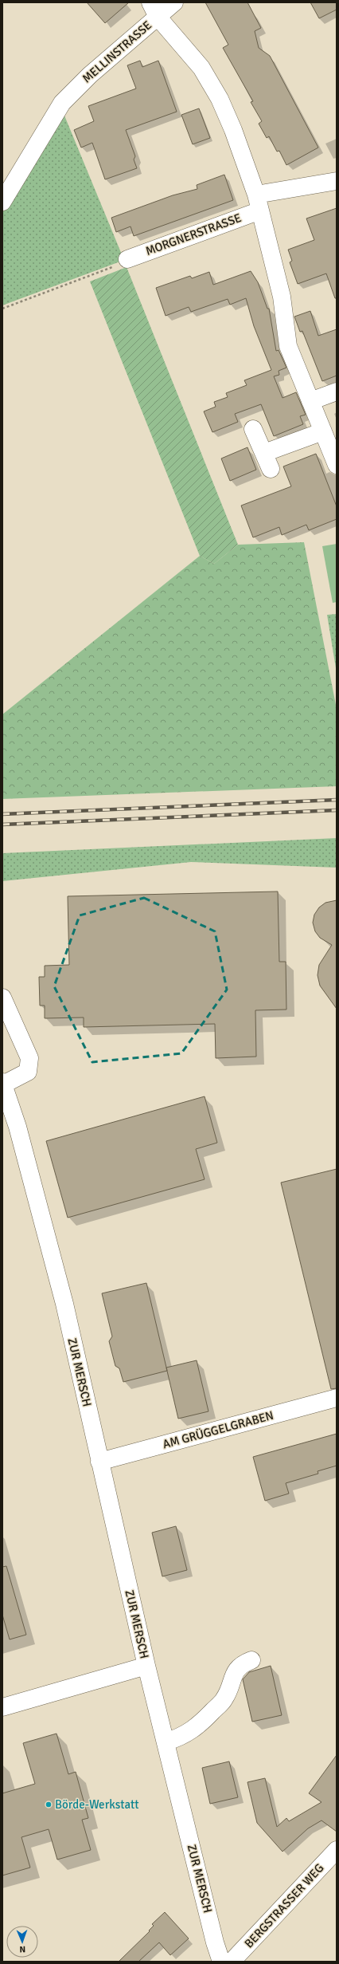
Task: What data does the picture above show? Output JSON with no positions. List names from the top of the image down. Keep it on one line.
{"streets":{"street":["MELLINSTRASSE","MORGNERSTRASSE","ZUR MERSCH","AM GRÜGGELGRABEN","BERGSTRASSER WEG"]},"crossings":[["ZUR MERSCH","AM GRÜGGELGRABEN"]],"places":["Börde-Werkstatt"],"north":"bottom"}
